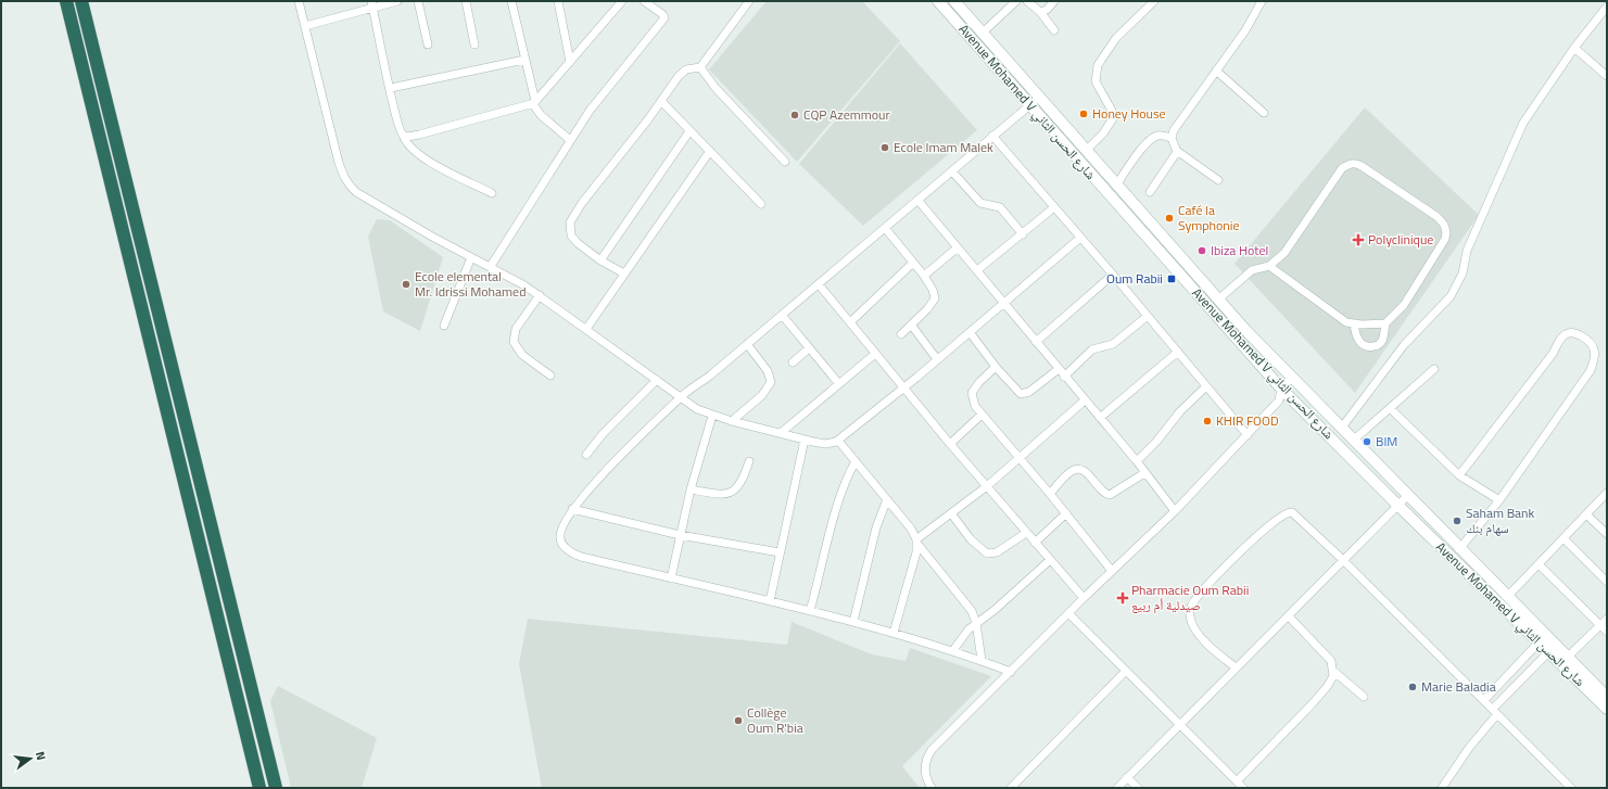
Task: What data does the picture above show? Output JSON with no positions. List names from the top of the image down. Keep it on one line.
{"streets":{"main road":["Avenue Mohamed V شارع الحسن الثاني"]},"places":{"other":["Honey House","CQP Azemmour","Ecole Imam Malek","Café la Symphonie","Ibiza Hotel","Ecole elemental Mr. Idrissi Mohamed","KHIR FOOD","BIM","Saham Bank سهام بنك","Marie Baladia","Collège Oum R'bia"],"health":["Polyclinique","Pharmacie Oum Rabii صيدلية أم ربيع"],"transit":["Oum Rabii"]},"north":"right"}
